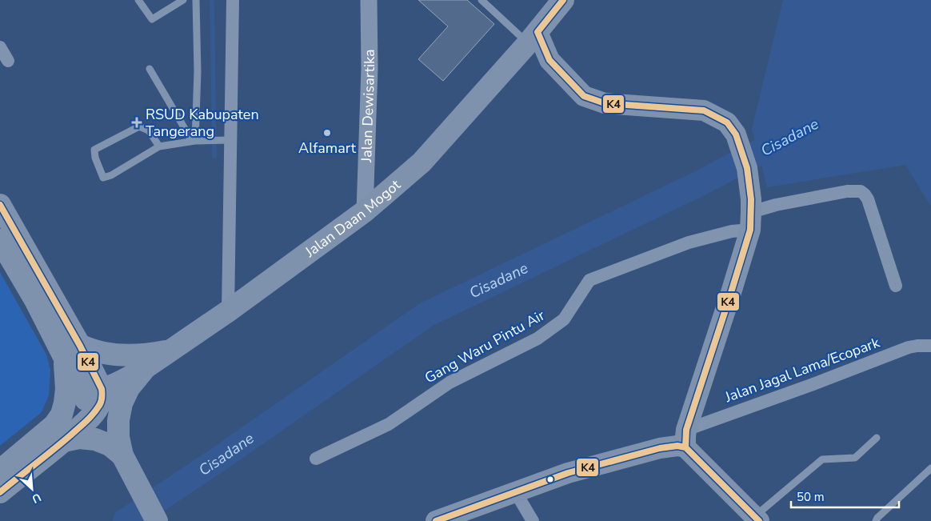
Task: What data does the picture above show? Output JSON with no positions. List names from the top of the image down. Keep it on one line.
{"streets":{"highway":["Jalan Daan Mogot"],"street":["Jalan Dewisartika","Gang Waru Pintu Air","Jalan Jagal Lama/Ecopark"]},"crossings":[["Jalan Dewisartika","Jalan Daan Mogot"]],"water":["Cisadane"],"places":{"health":["RSUD Kabupaten Tangerang"],"other":["Alfamart"]},"lines":["transit line K4"],"scale_bar":"50 m","north":"bottom right"}
